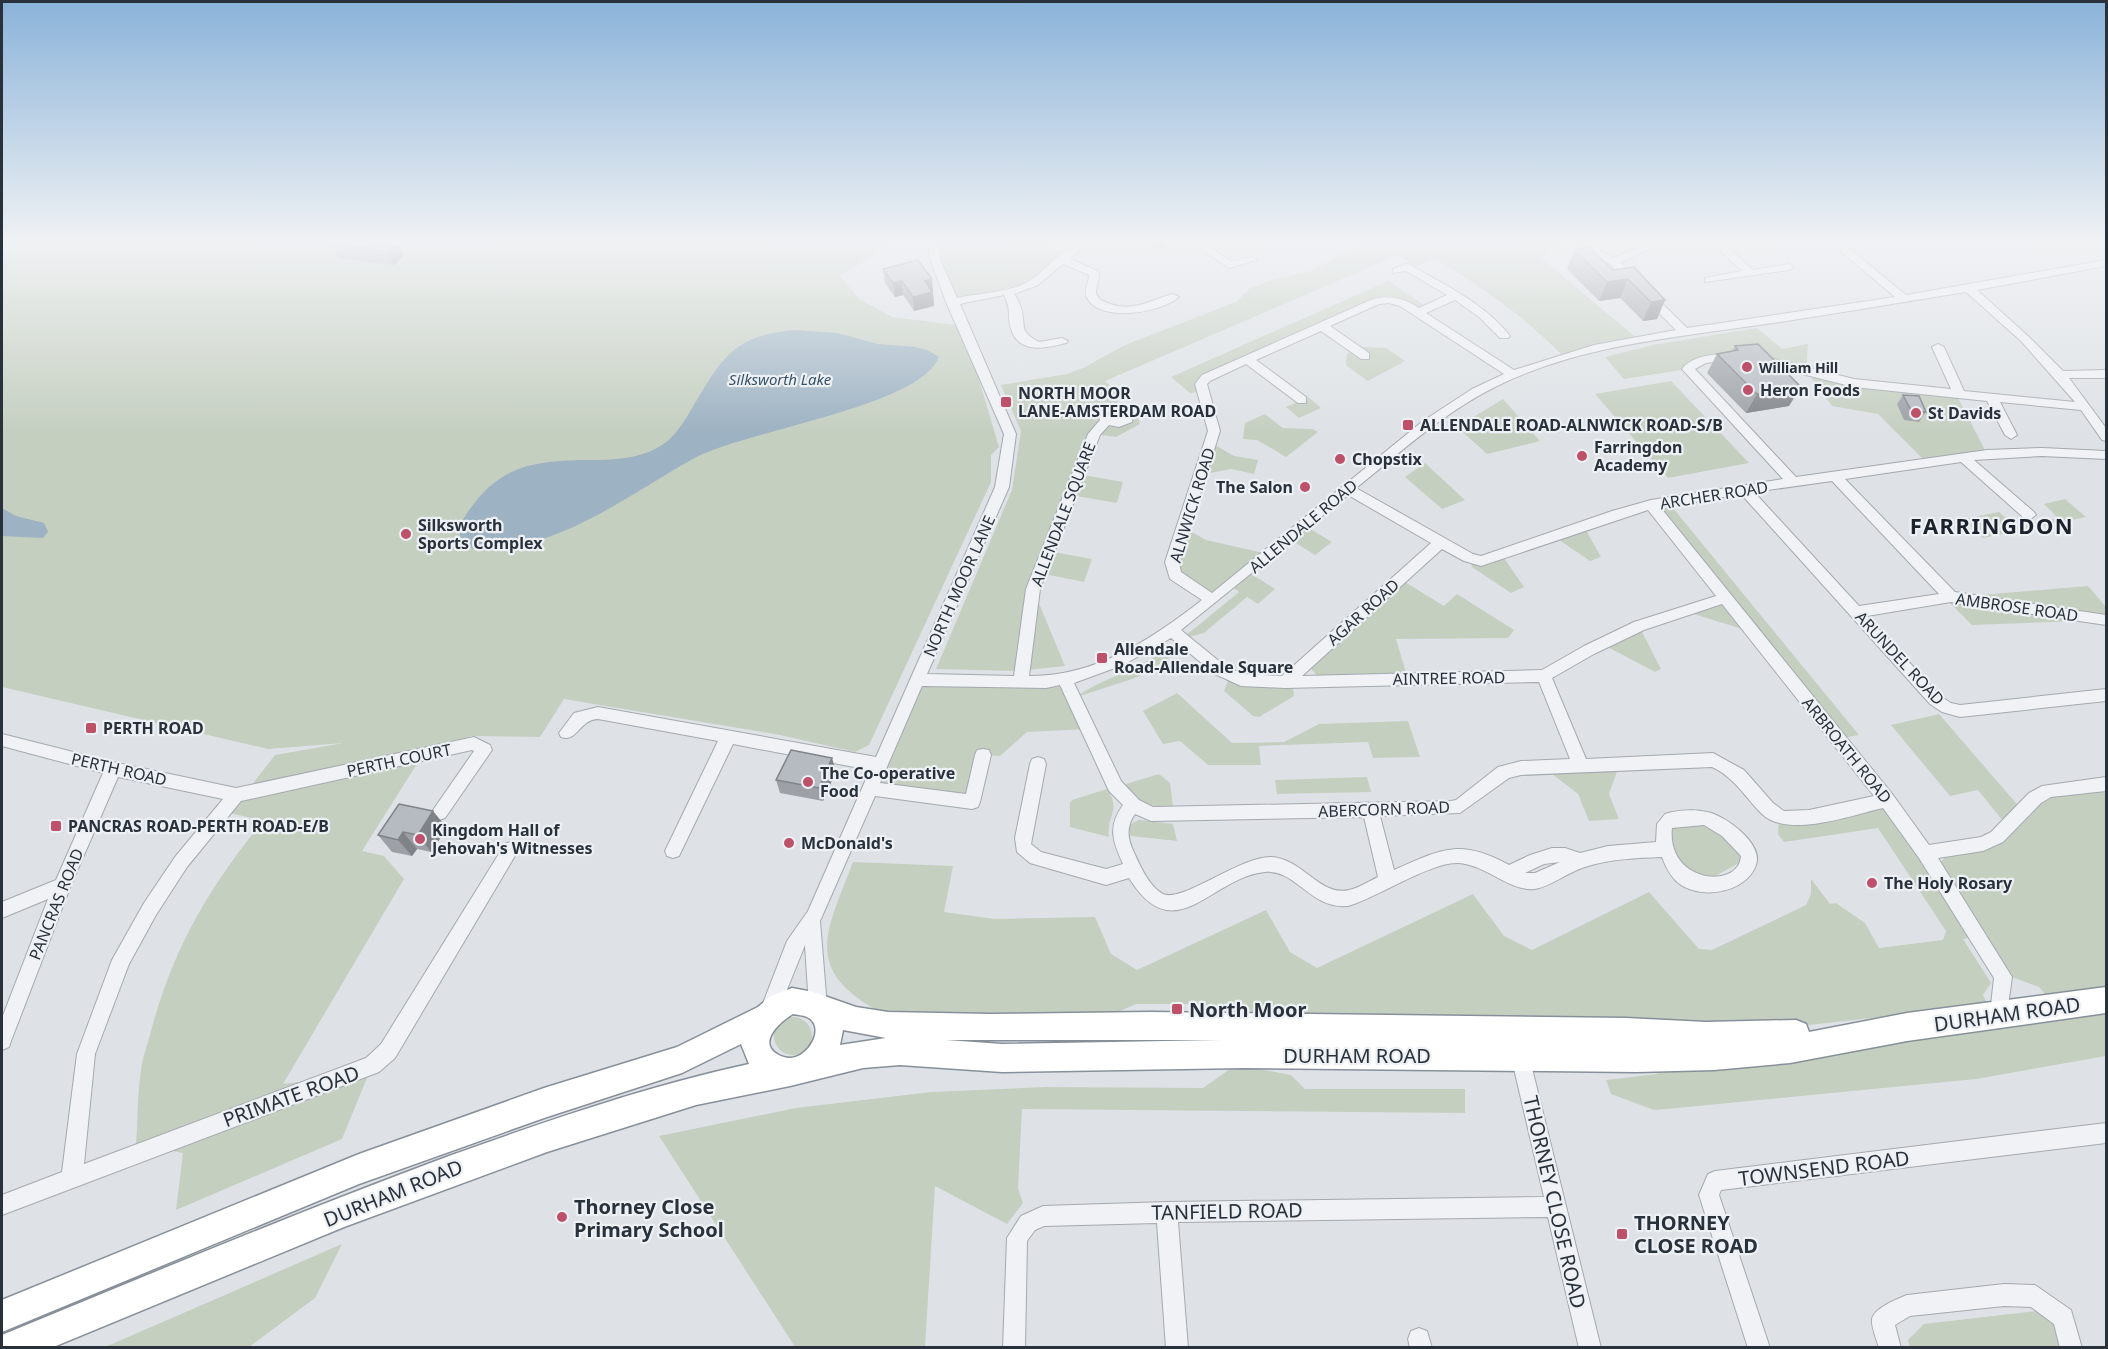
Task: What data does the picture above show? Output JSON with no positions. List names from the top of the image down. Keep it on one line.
{"streets":{"highway":["DURHAM ROAD"],"street":["ARCHER ROAD","ALNWICK ROAD","ALLENDALE SQUARE","ALLENDALE ROAD","NORTH MOOR LANE","AMBROSE ROAD","AGAR ROAD","ARUNDEL ROAD","AINTREE ROAD","ARBROATH ROAD","PERTH COURT","PERTH ROAD","ABERCORN ROAD","PANCRAS ROAD","PRIMATE ROAD","TOWNSEND ROAD","THORNEY CLOSE ROAD","TANFIELD ROAD"]},"crossings":[["ARCHER ROAD","ALLENDALE ROAD"],["ARCHER ROAD","AGAR ROAD"],["ARCHER ROAD","ARUNDEL ROAD"],["ARCHER ROAD","ARBROATH ROAD"],["ALNWICK ROAD","ALLENDALE ROAD"],["ALLENDALE SQUARE","ALLENDALE ROAD"],["ALLENDALE ROAD","NORTH MOOR LANE"],["ALLENDALE ROAD","AINTREE ROAD"],["NORTH MOOR LANE","DURHAM ROAD"],["AMBROSE ROAD","ARUNDEL ROAD"],["AGAR ROAD","AINTREE ROAD"],["AINTREE ROAD","ARBROATH ROAD"],["ARBROATH ROAD","ABERCORN ROAD"],["ARBROATH ROAD","DURHAM ROAD"],["PERTH COURT","PERTH ROAD"],["PERTH ROAD","PANCRAS ROAD"],["DURHAM ROAD","THORNEY CLOSE ROAD"],["THORNEY CLOSE ROAD","TANFIELD ROAD"]],"districts":["FARRINGDON"],"water":["Silksworth Lake"],"places":{"other":["William Hill","Heron Foods","St Davids","Farringdon Academy","Chopstix","The Salon","Silksworth Sports Complex","The Co-operative Food","Kingdom Hall of Jehovah's Witnesses","McDonald's","The Holy Rosary","Thorney Close Primary School"],"transit":["NORTH MOOR LANE-AMSTERDAM ROAD","ALLENDALE ROAD-ALNWICK ROAD-S/B","Allendale Road-Allendale Square","PERTH ROAD","PANCRAS ROAD-PERTH ROAD-E/B","North Moor","THORNEY CLOSE ROAD"]}}
